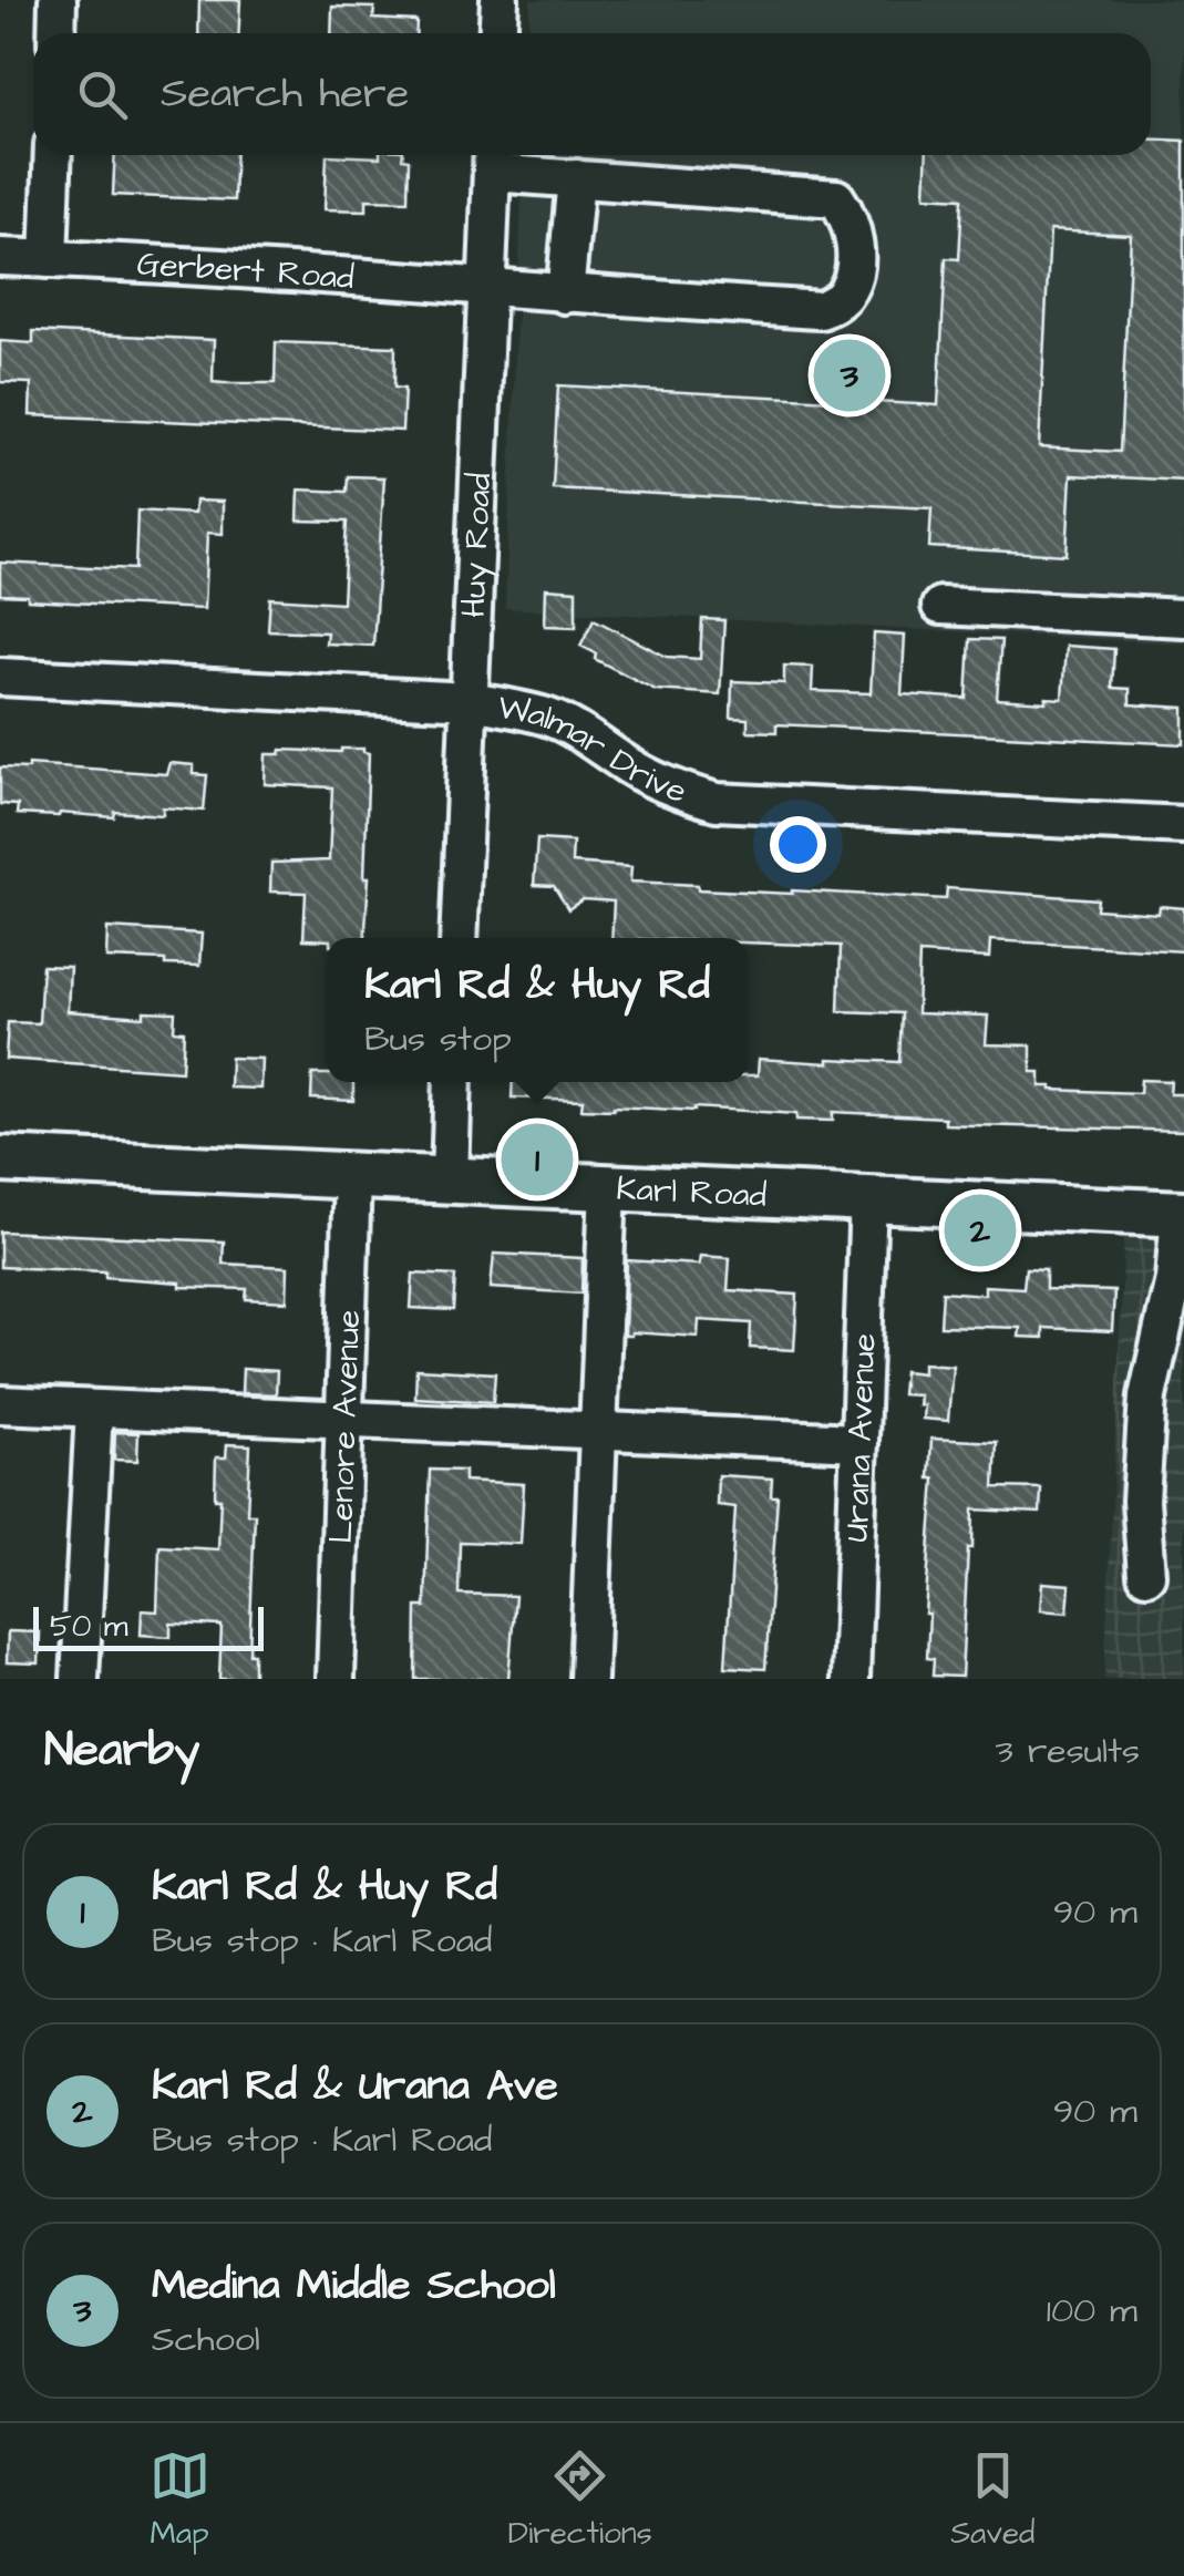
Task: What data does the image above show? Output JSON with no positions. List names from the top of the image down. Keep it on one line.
{"streets":{"main road":["Karl Road"],"street":["Gerbert Road","Huy Road","Walmar Drive","Lenore Avenue","Urana Avenue"]},"crossings":[["Gerbert Road","Huy Road"],["Huy Road","Walmar Drive"],["Karl Road","Lenore Avenue"],["Karl Road","Urana Avenue"]],"scale_bar":"50 m","page":{"search":"Search here","pins":["3","1","2"],"popup":["Karl Rd & Huy Rd","Bus stop"],"scale":"50 m","heading":["Nearby","3 results"],"list":[{"mark":"1","name":"Karl Rd & Huy Rd","note":"Bus stop · Karl Road","value":"90 m"},{"mark":"2","name":"Karl Rd & Urana Ave","note":"Bus stop · Karl Road","value":"90 m"},{"mark":"3","name":"Medina Middle School","note":"School","value":"100 m"}],"nav":["Map","Directions","Saved"]}}
